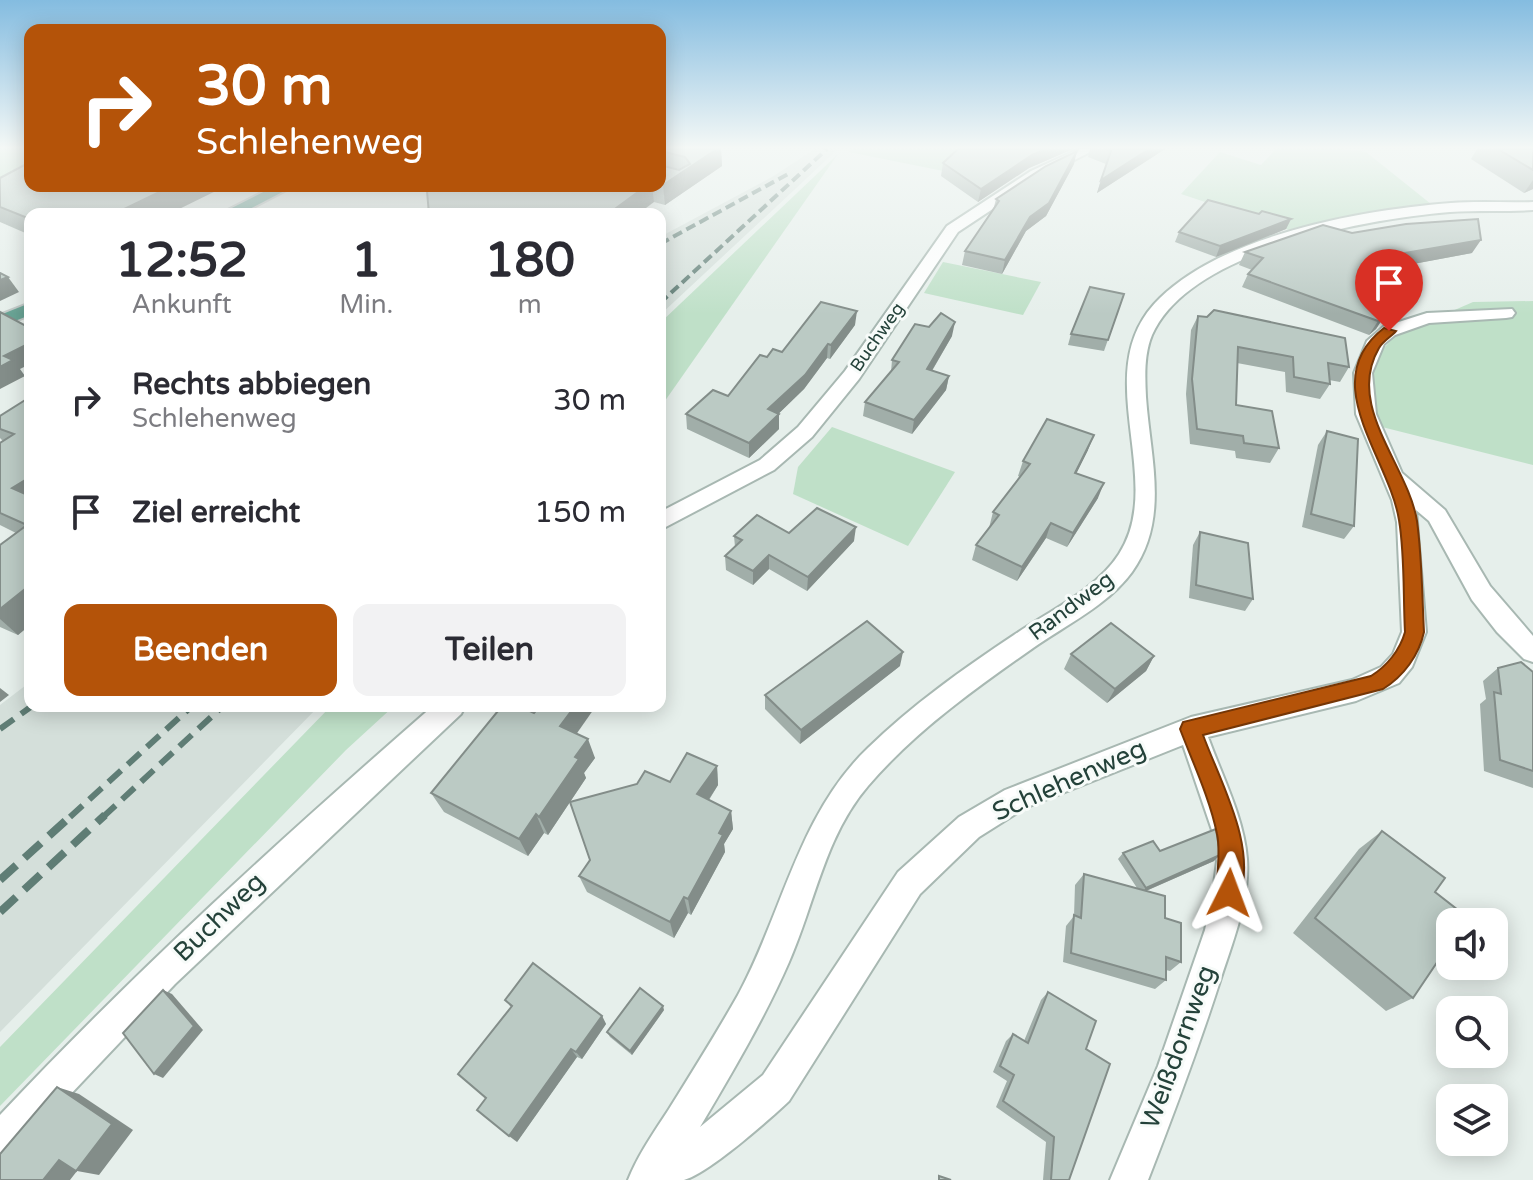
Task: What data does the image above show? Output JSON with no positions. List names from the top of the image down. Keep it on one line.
{"streets":{"street":["Buchweg","Randweg","Schlehenweg","Weißdornweg"]},"crossings":[["Randweg","Schlehenweg"],["Schlehenweg","Weißdornweg"]],"page":{"turn":["30 m","Schlehenweg"],"eta":["12:52","Ankunft","1","Min.","180","m"],"list":[{"name":"Rechts abbiegen","note":"Schlehenweg","value":"30 m"},{"name":"Ziel erreicht","value":"150 m"}],"buttons":["Beenden","Teilen"]}}
